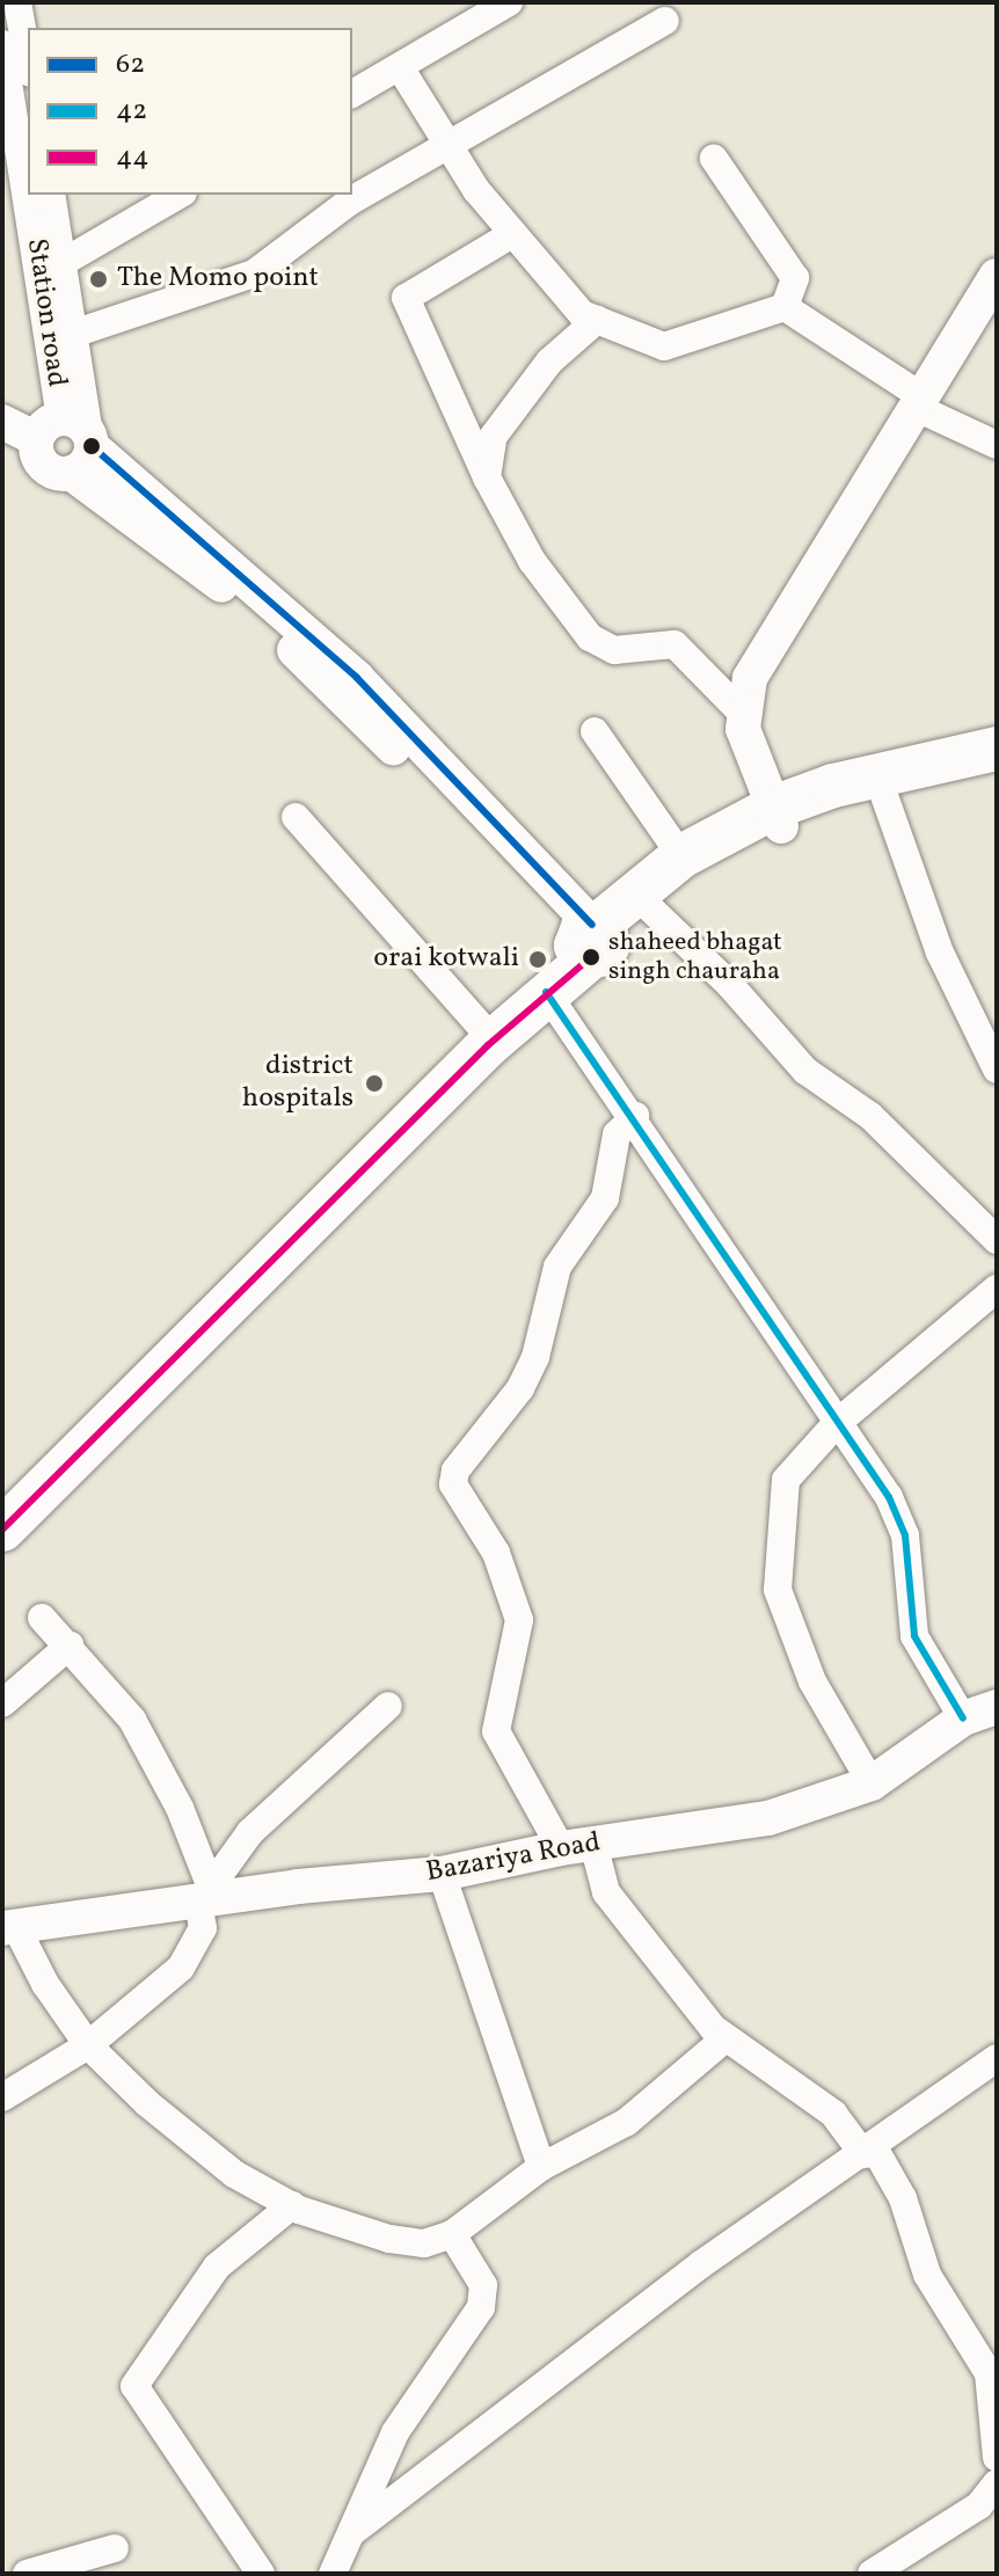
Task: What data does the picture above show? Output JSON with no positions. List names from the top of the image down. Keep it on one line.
{"streets":{"street":["Station road","Bazariya Road"]},"places":["The Momo point","shaheed bhagat singh chauraha","orai kotwali","district hospitals"],"lines":["transit line 62","transit line 44","transit line 42"],"legend":["62","42","44"]}
